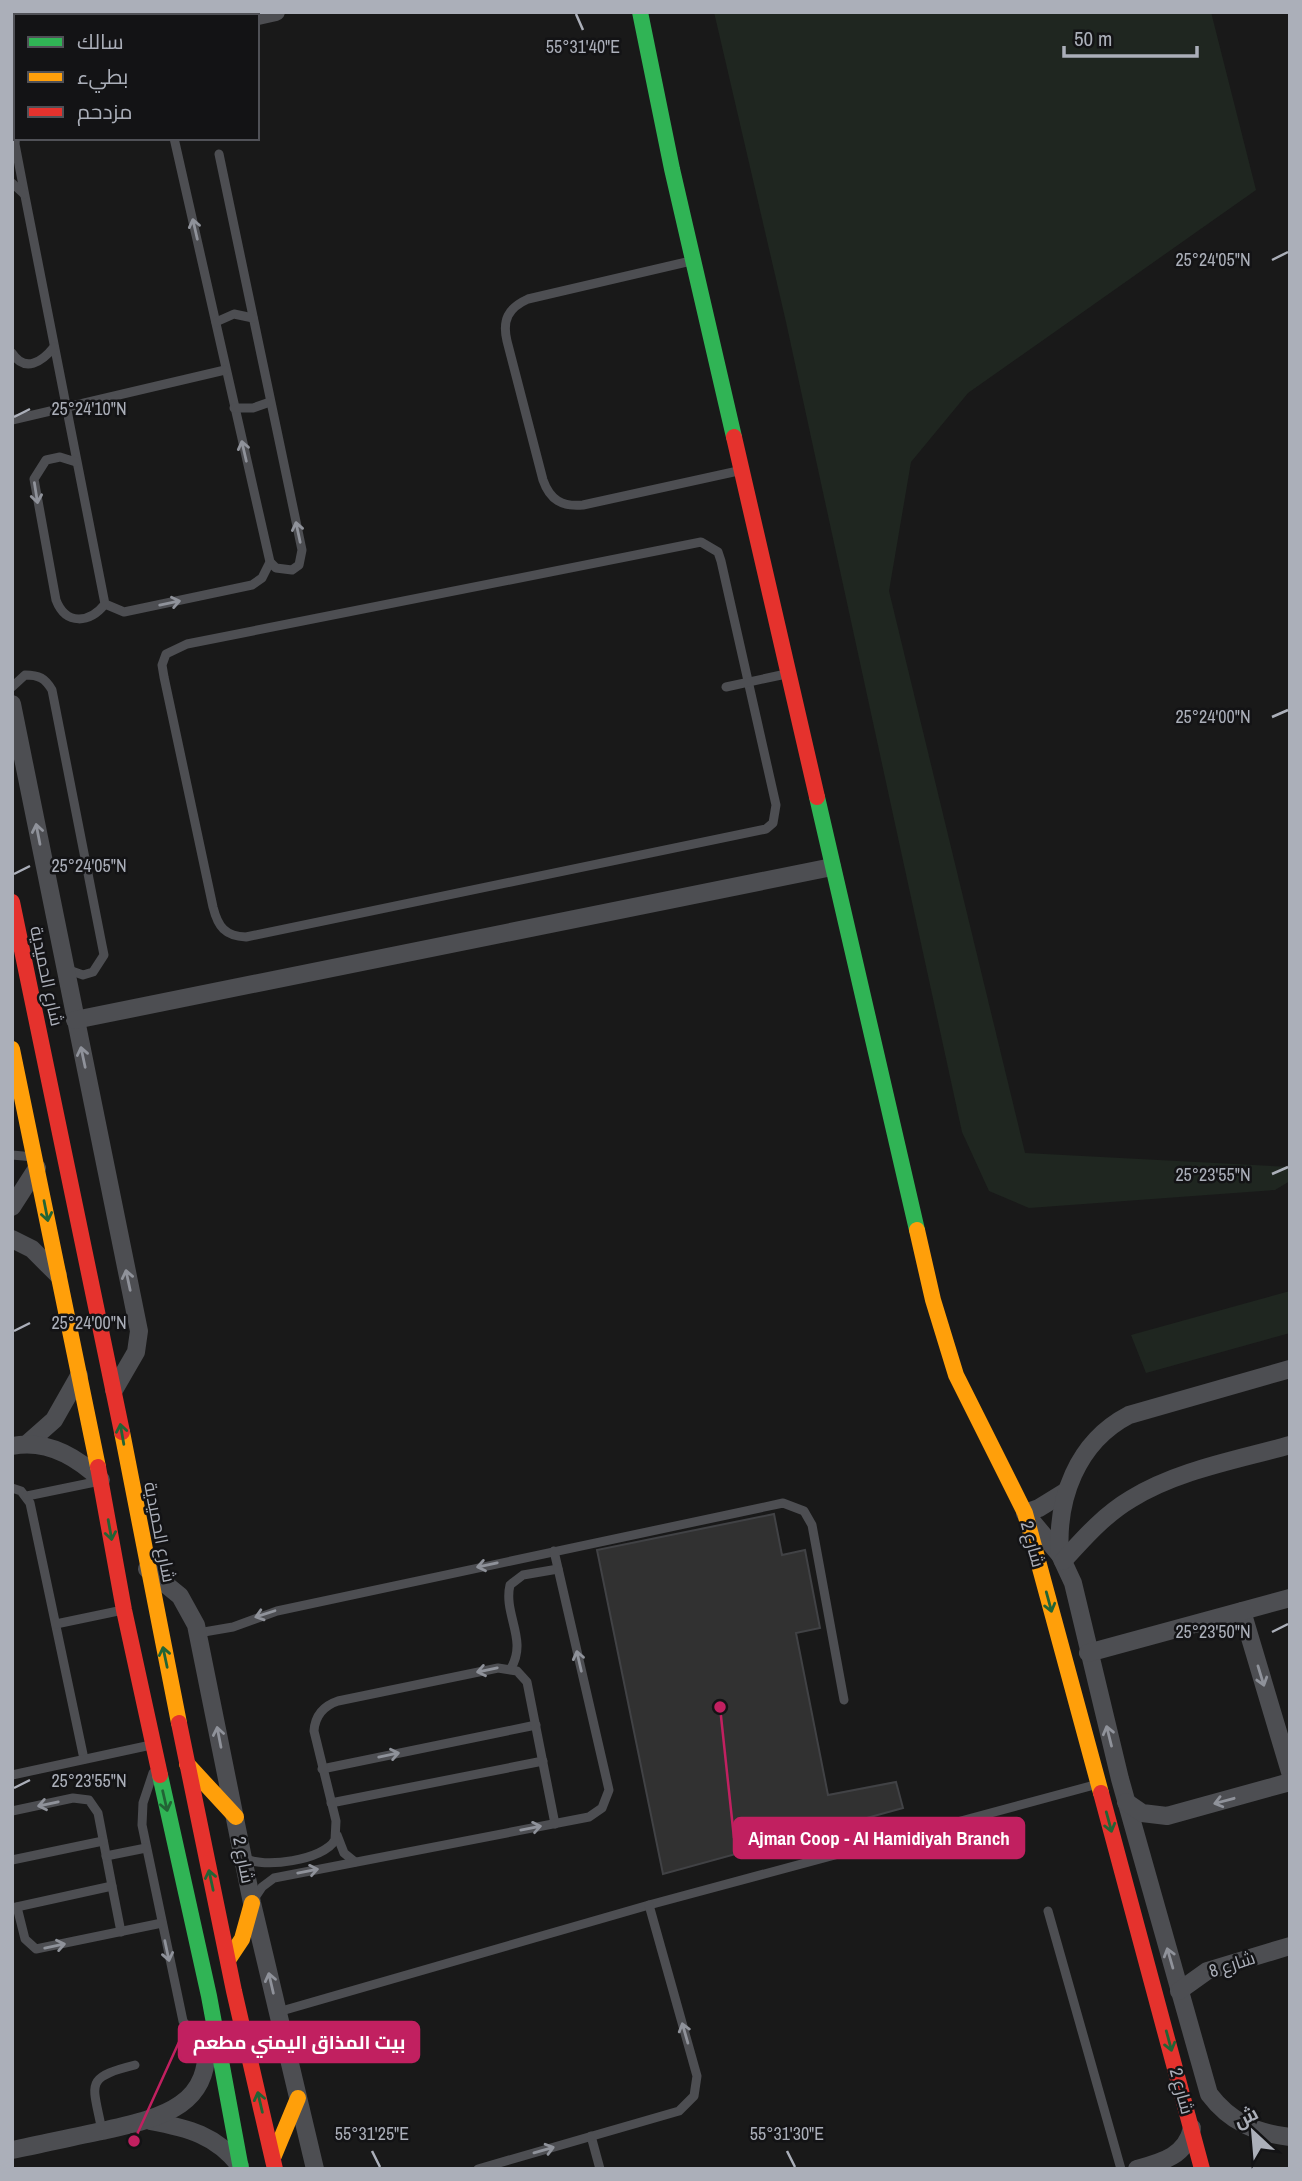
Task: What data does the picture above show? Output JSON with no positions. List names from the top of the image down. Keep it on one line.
{"streets":{"street":["شارع الحميدية","شارع 2","شارع 8"]},"crossings":[["شارع الحميدية","شارع 2"],["شارع 2","شارع 8"]],"places":["Ajman Coop - Al Hamidiyah Branch","بيت المذاق اليمني مطعم"],"legend":["سالك","بطيء","مزدحم"],"scale_bar":"50 m","north":"top left","coordinates":["55°31'40\"E","25°24'05\"N","25°24'10\"N","25°24'00\"N","25°23'55\"N","25°23'50\"N","55°31'25\"E","55°31'30\"E"]}
